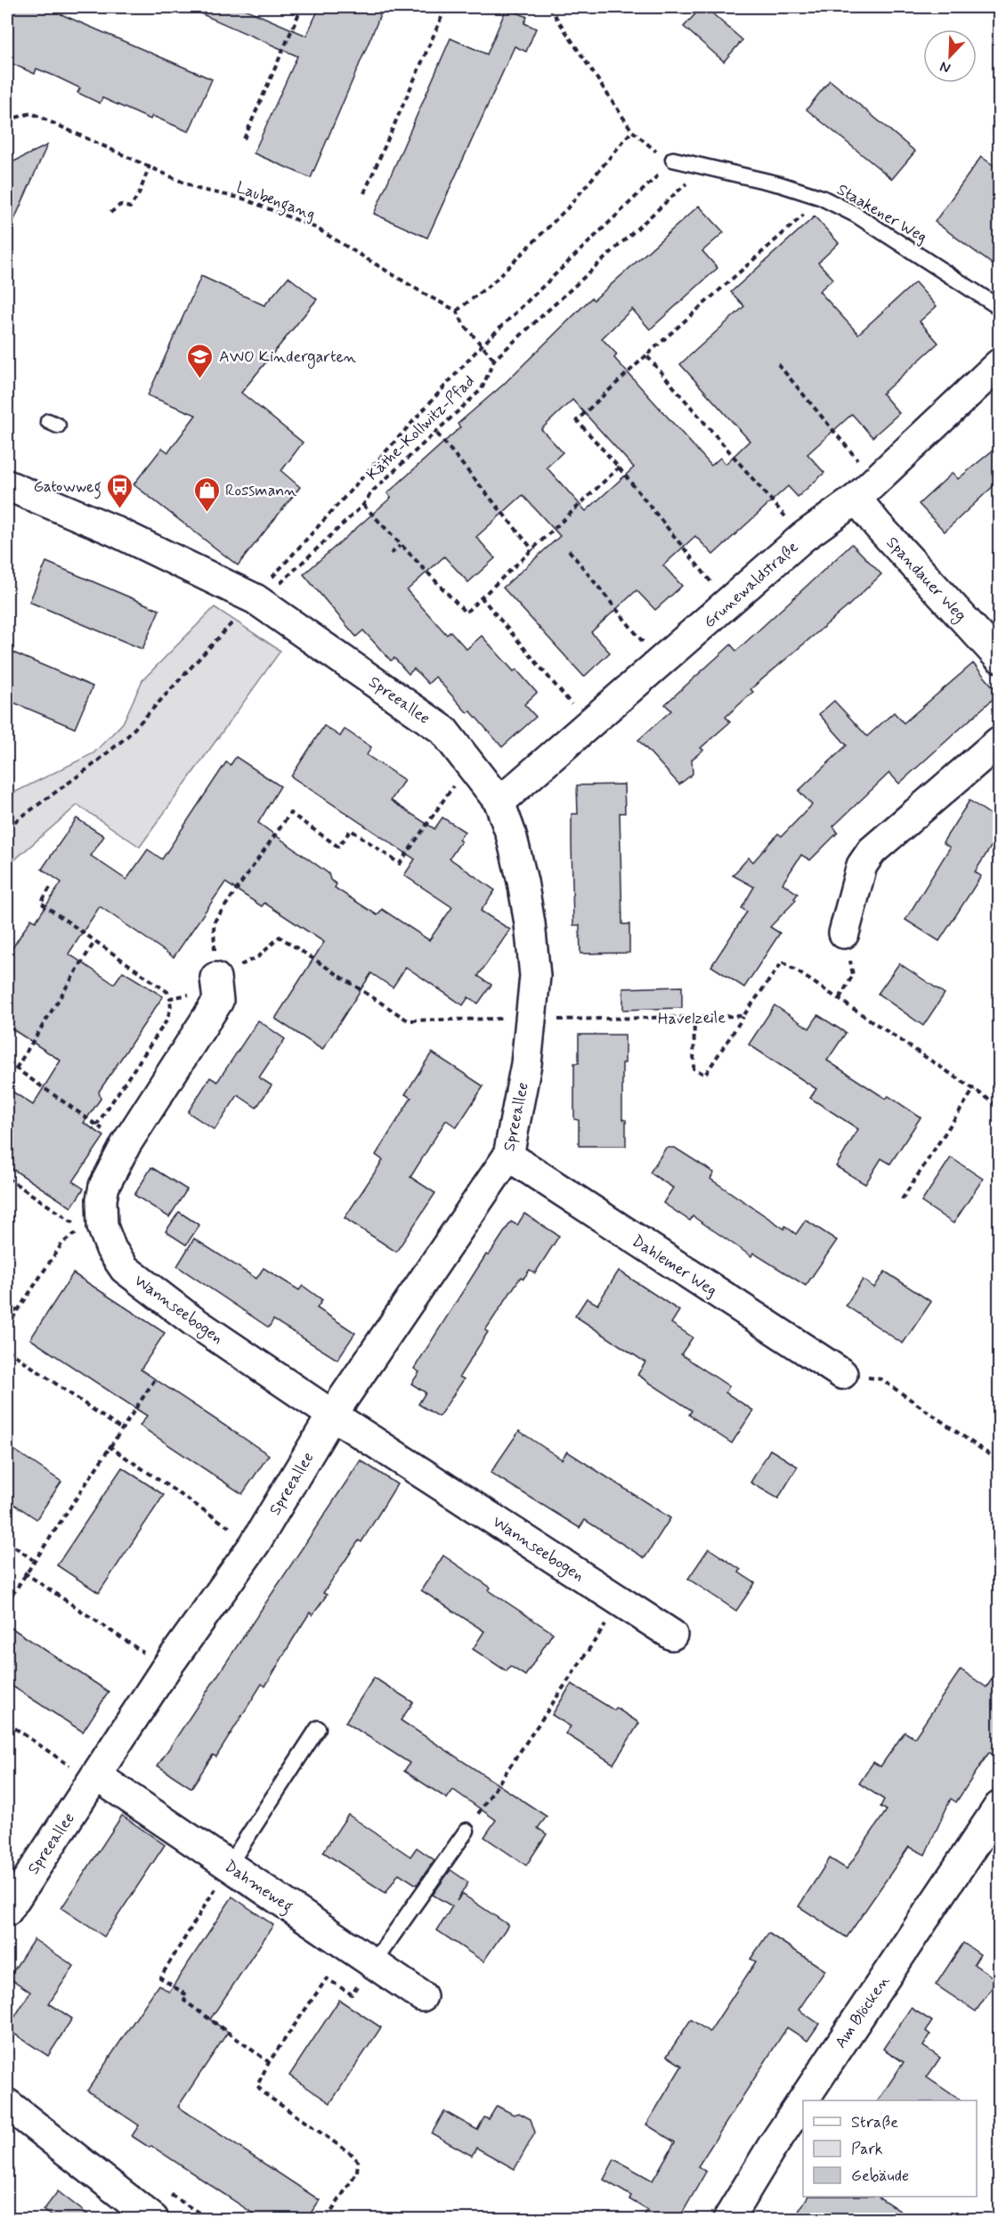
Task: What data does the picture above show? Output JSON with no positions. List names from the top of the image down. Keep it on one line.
{"streets":{"street":["Spandauer Weg","Grunewaldstraße","Spreeallee","Dahlemer Weg","Wannseebogen","Dahmeweg","Am Blöcken"],"lane":["Staakener Weg"],"path":["Laubengang","Käthe-Kollwitz-Pfad","Havelzeile"]},"crossings":[["Staakener Weg","Käthe-Kollwitz-Pfad"],["Spandauer Weg","Grunewaldstraße"],["Grunewaldstraße","Spreeallee"],["Spreeallee","Havelzeile"],["Spreeallee","Dahlemer Weg"],["Spreeallee","Wannseebogen"],["Spreeallee","Dahmeweg"]],"places":{"school or university":["AWO Kindergarten"],"bus stop":["Gatowweg"],"shop":["Rossmann"]},"legend":["Straße","Park","Gebäude"],"north":"bottom left"}
